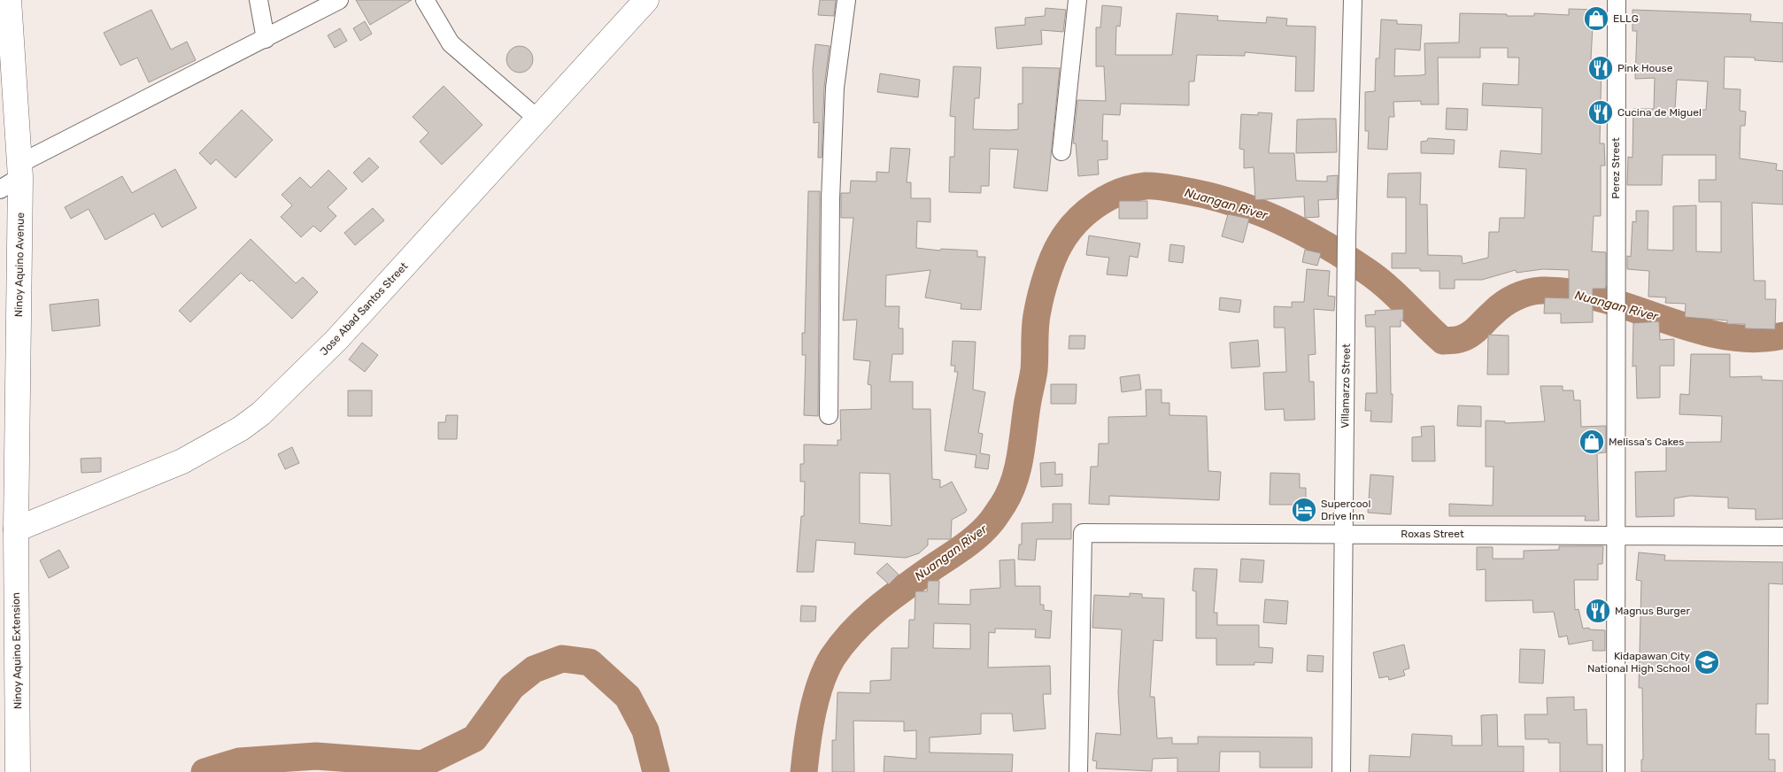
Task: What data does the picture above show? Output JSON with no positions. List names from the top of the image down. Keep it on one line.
{"streets":{"main road":["Ninoy Aquino Avenue","Jose Abad Santos Street","Ninoy Aquino Extension"],"street":["Perez Street","Villamarzo Street","Roxas Street"]},"crossings":[["Perez Street","Roxas Street"],["Ninoy Aquino Avenue","Jose Abad Santos Street"],["Ninoy Aquino Avenue","Ninoy Aquino Extension"],["Jose Abad Santos Street","Ninoy Aquino Extension"],["Villamarzo Street","Roxas Street"]],"water":["Nuangan River"],"places":{"shop":["ELLG","Melissa's Cakes"],"restaurant":["Pink House","Cucina de Miguel","Magnus Burger"],"hotel":["Supercool Drive Inn"],"school or university":["Kidapawan City National High School"]}}
